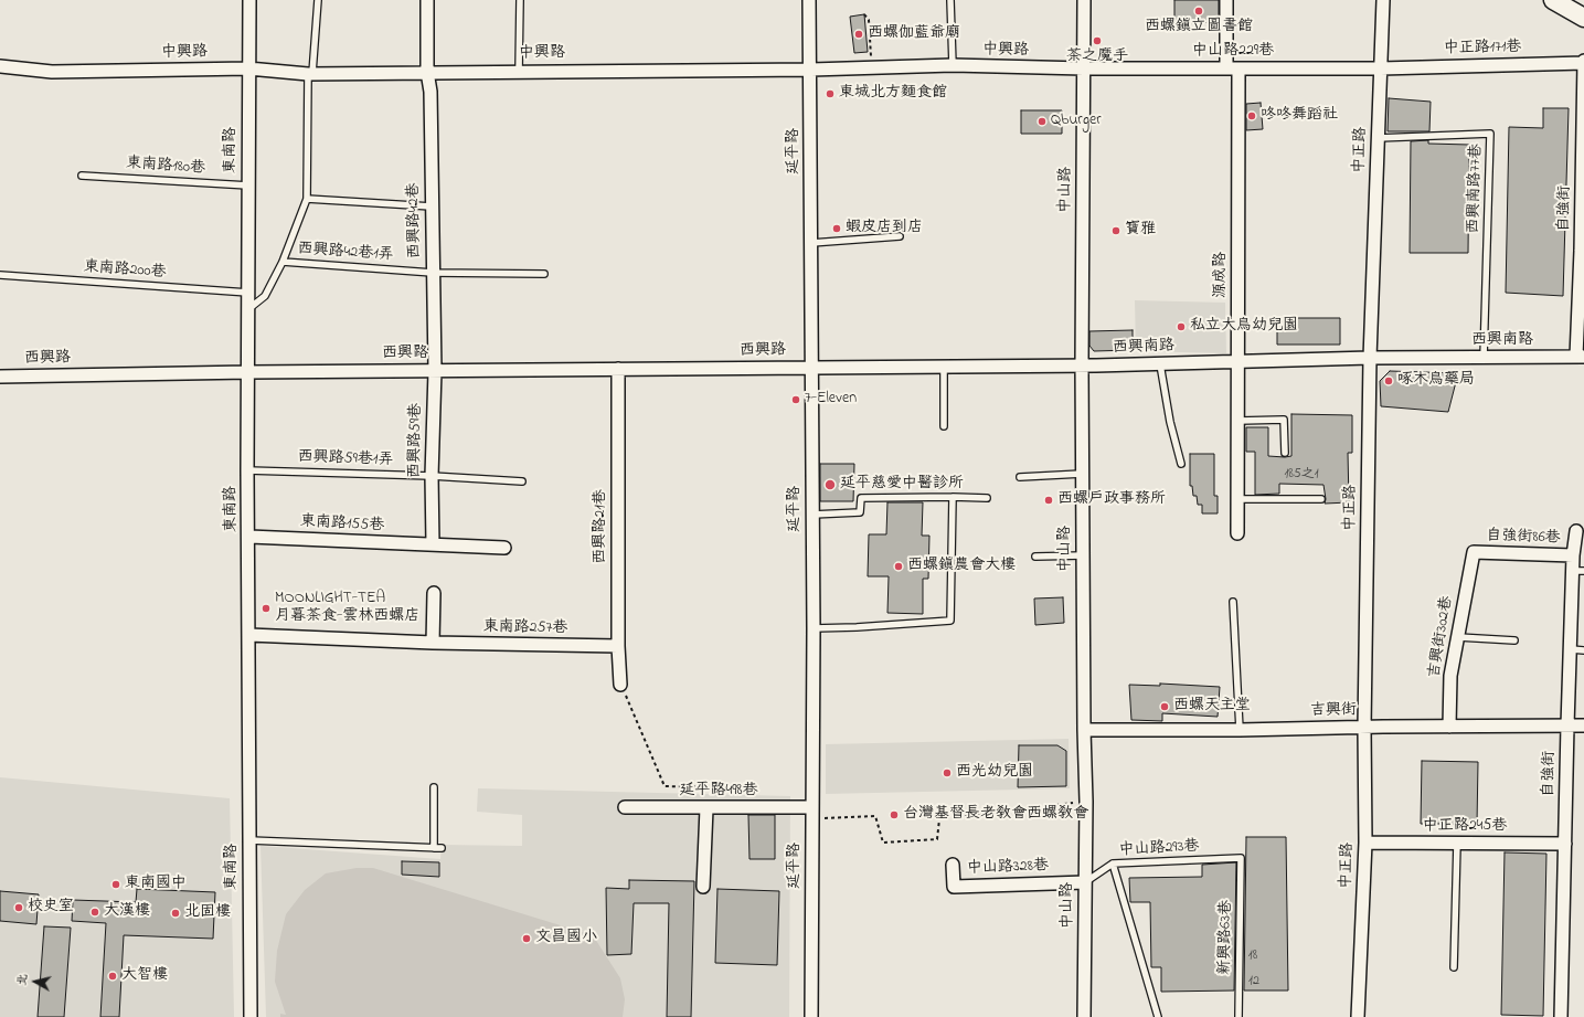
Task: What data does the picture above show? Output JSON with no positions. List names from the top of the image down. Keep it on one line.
{"streets":{"street":["中正路171巷","中興路","中山路229巷","東南路","中正路","延平路","中山路","自強街","西興路42巷","源成路","西興南路","西興路","西興路59巷","東南路155巷","西興路21巷","自強街86巷","東南路257巷","吉興街302巷","吉興街","延平路498巷","中正路245巷","中山路328巷"],"lane":["東南路180巷","西興南路77巷","西興路42巷1弄","東南路200巷","西興路59巷1弄","中山路293巷","新興路63巷"]},"crossings":[["中正路171巷","中山路229巷"],["中正路171巷","中正路"],["中正路171巷","自強街"],["中興路","中山路229巷"],["中興路","東南路"],["中興路","延平路"],["中興路","中山路"],["中興路","西興路42巷"],["中山路229巷","中正路"],["中山路229巷","中山路"],["中山路229巷","源成路"],["東南路","東南路180巷"],["東南路","東南路200巷"],["東南路","西興路"],["東南路","西興路59巷1弄"],["東南路","東南路155巷"],["東南路","東南路257巷"],["中正路","西興南路77巷"],["中正路","西興南路"],["中正路","吉興街"],["中正路","中正路245巷"],["延平路","西興南路"],["延平路","西興路"],["延平路","延平路498巷"],["西興南路77巷","西興南路"],["中山路","西興南路"],["中山路","吉興街"],["中山路","中山路293巷"],["中山路","中山路328巷"],["自強街","西興南路"],["自強街","自強街86巷"],["自強街","吉興街"],["自強街","中正路245巷"],["西興路42巷","西興路42巷1弄"],["西興路42巷","西興路"],["西興路42巷","西興路59巷"],["源成路","西興南路"],["西興南路","西興路"],["西興路","西興路59巷"],["西興路","西興路21巷"],["西興路59巷","西興路59巷1弄"],["西興路59巷","東南路155巷"],["西興路21巷","東南路257巷"],["自強街86巷","吉興街302巷"],["吉興街302巷","吉興街"],["中山路293巷","中山路328巷"],["中山路293巷","新興路63巷"]],"places":["西螺鎮立圖書館","西螺伽藍爺廟","茶之魔手","東城北方麵食館","咚咚舞蹈社","Qburger","蝦皮店到店","寶雅","私立大鳥幼兒園","啄木鳥藥局","7-Eleven","延平慈愛中醫診所","西螺戶政事務所","西螺鎮農會大樓","MOONLIGHT-TEA 月暮茶食-雲林西螺店","西螺天主堂","西光幼兒園","台灣基督長老教會西螺教會","東南國中","校史室","大漢樓","北固樓","文昌國小","大智樓"],"house_numbers":["185之1","18","12"],"north":"left"}
